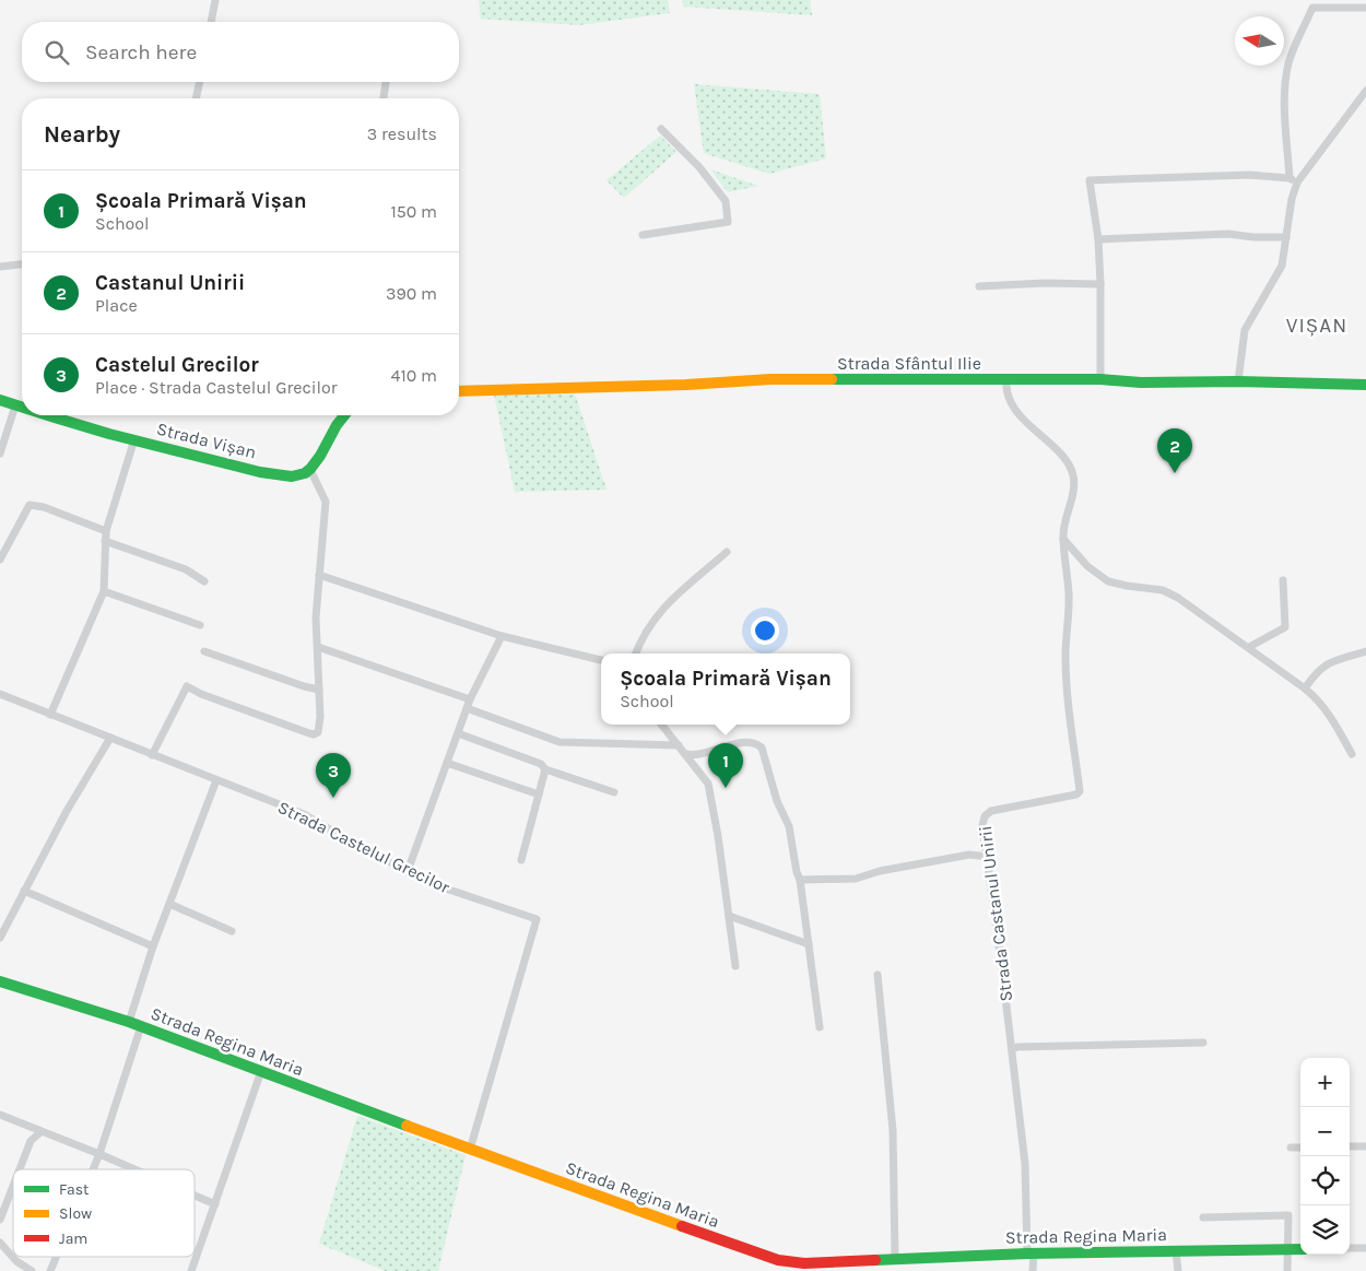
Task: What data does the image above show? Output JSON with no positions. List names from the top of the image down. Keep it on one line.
{"streets":{"street":["Strada Sfântul Ilie","Strada Vișan","Strada Castelul Grecilor","Strada Castanul Unirii","Strada Regina Maria"]},"crossings":[["Strada Sfântul Ilie","Strada Castanul Unirii"],["Strada Castelul Grecilor","Strada Regina Maria"],["Strada Castanul Unirii","Strada Regina Maria"]],"districts":["VIȘAN"],"legend":["Fast","Slow","Jam"],"north":"left","page":{"search":"Search here","heading":["Nearby","3 results"],"list":[{"mark":"1","name":"Școala Primară Vișan","note":"School","value":"150 m"},{"mark":"2","name":"Castanul Unirii","note":"Place","value":"390 m"},{"mark":"3","name":"Castelul Grecilor","note":"Place · Strada Castelul Grecilor","value":"410 m"}],"pins":["2","1","3"],"popup":["Școala Primară Vișan","School"],"map_buttons":["+","−"]}}
